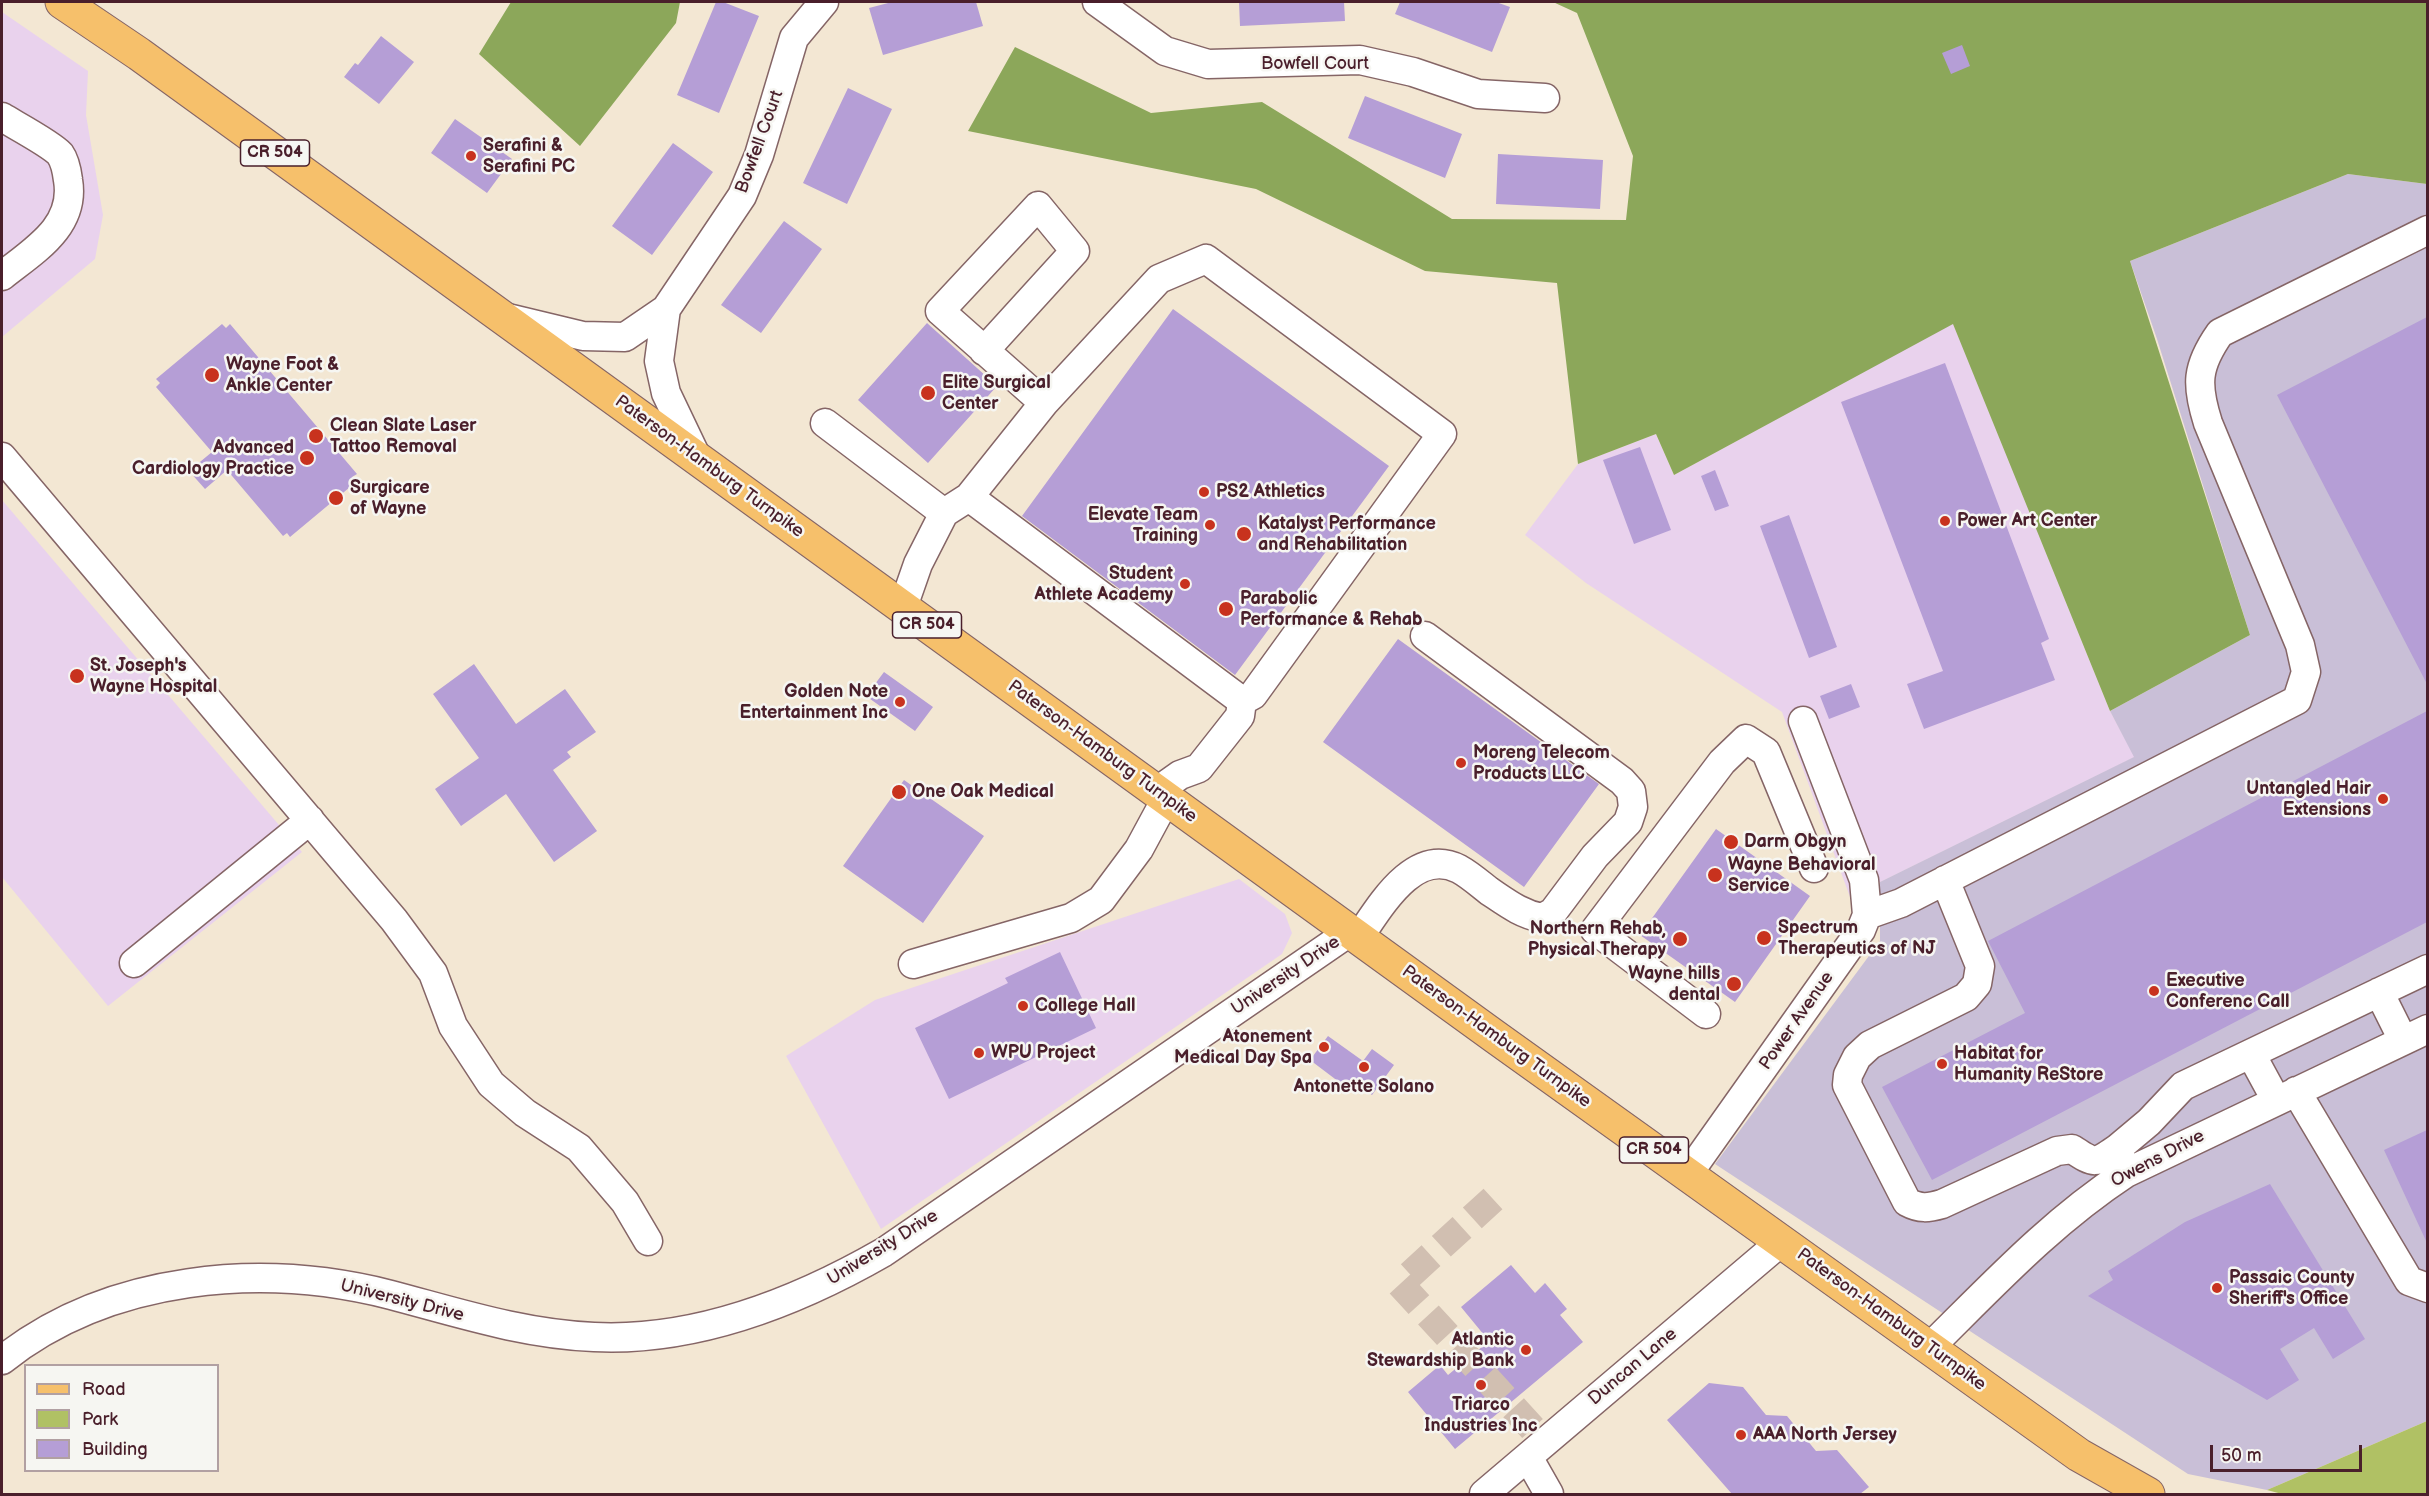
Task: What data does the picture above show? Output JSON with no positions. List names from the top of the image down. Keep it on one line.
{"streets":{"main road":["CR 504","Paterson-Hamburg Turnpike"],"street":["Bowfell Court","University Drive","Power Avenue","Owens Drive","Duncan Lane"]},"crossings":[["Bowfell Court","Paterson-Hamburg Turnpike"],["Paterson-Hamburg Turnpike","University Drive"],["Paterson-Hamburg Turnpike","Power Avenue"],["Paterson-Hamburg Turnpike","Owens Drive"],["Paterson-Hamburg Turnpike","Duncan Lane"]],"places":["Serafini & Serafini PC","Wayne Foot & Ankle Center","Elite Surgical Center","Clean Slate Laser Tattoo Removal","Advanced Cardiology Practice","PS2 Athletics","Surgicare of Wayne","Power Art Center","Elevate Team Training","Katalyst Performance and Rehabilitation","Student Athlete Academy","Parabolic Performance & Rehab","St. Joseph's Wayne Hospital","Golden Note Entertainment Inc","Moreng Telecom Products LLC","One Oak Medical","Untangled Hair Extensions","Darm Obgyn","Wayne Behavioral Service","Spectrum Therapeutics of NJ","Northern Rehab, Physical Therapy","Wayne hills dental","Executive Conferenc Call","College Hall","Atonement Medical Day Spa","WPU Project","Habitat for Humanity ReStore","Antonette Solano","Passaic County Sheriff's Office","Atlantic Stewardship Bank","Triarco Industries Inc","AAA North Jersey"],"legend":["Road","Park","Building"],"scale_bar":"50 m"}
